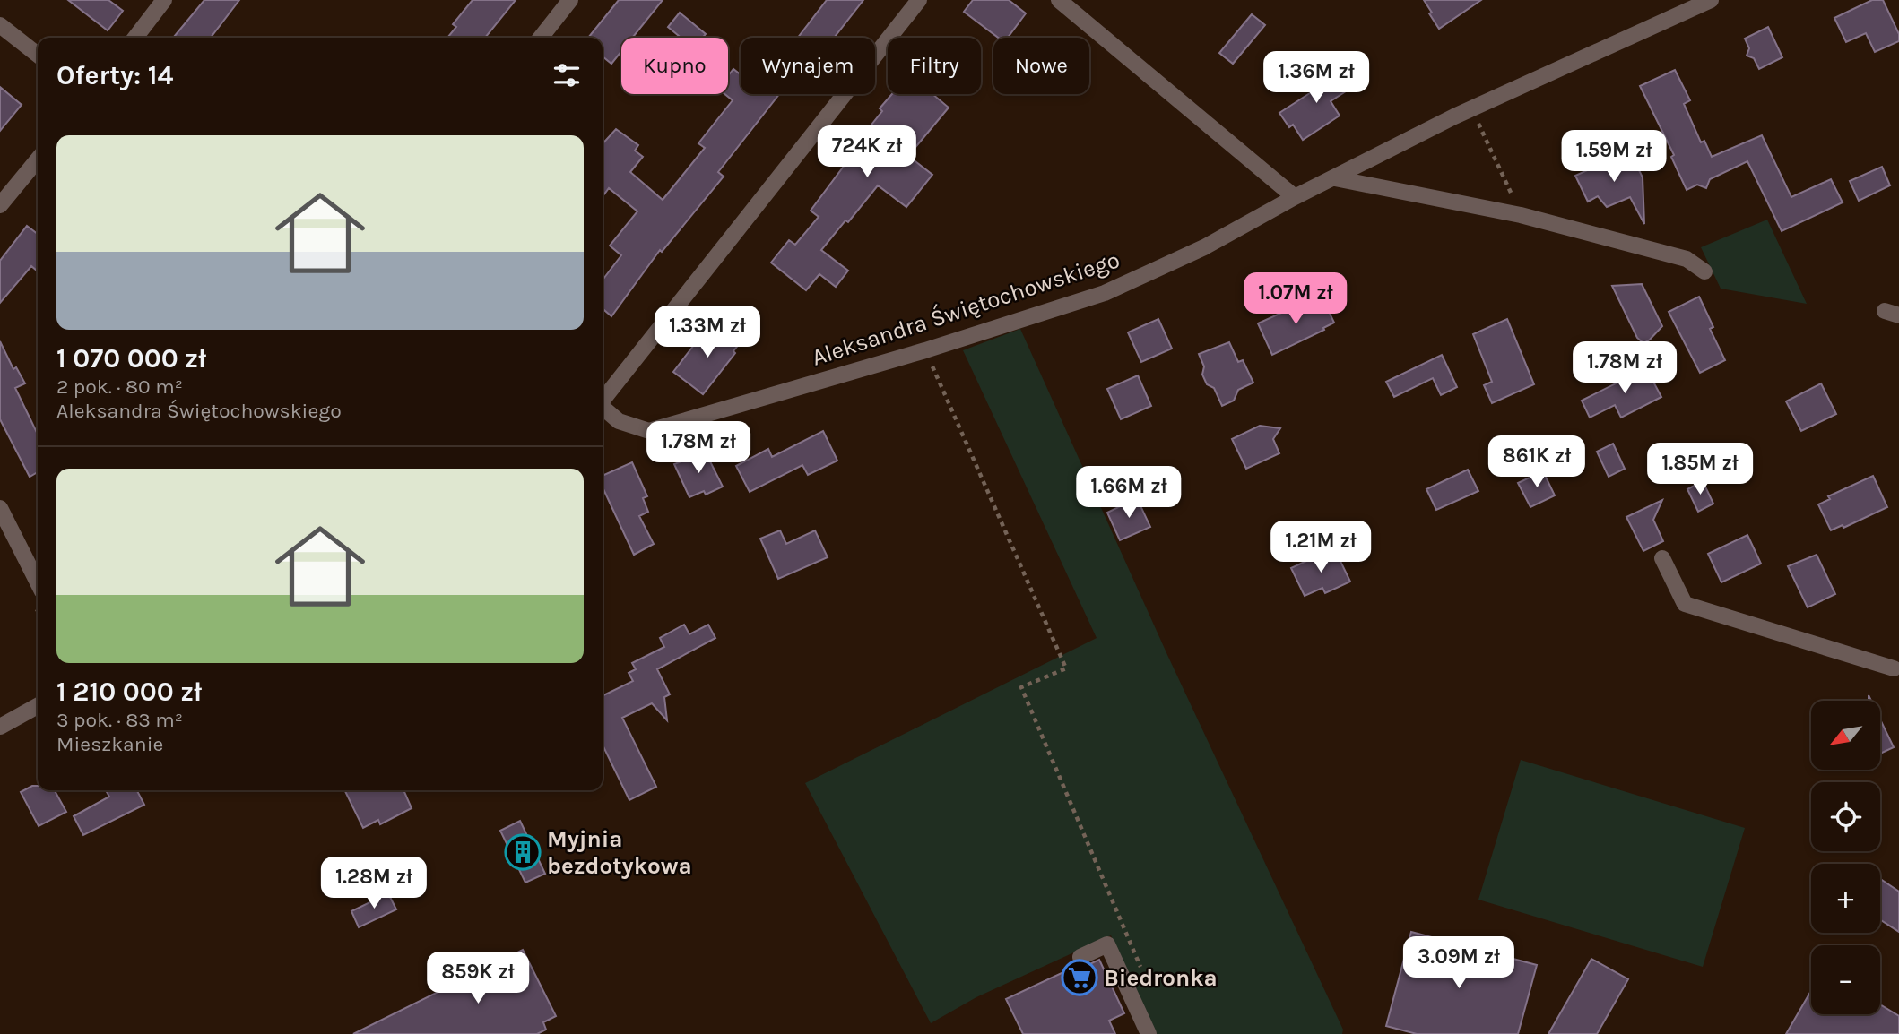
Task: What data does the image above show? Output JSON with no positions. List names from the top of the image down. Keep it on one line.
{"streets":{"street":["Aleksandra Świętochowskiego"]},"places":{"building":["Myjnia bezdotykowa"],"supermarket":["Biedronka"]},"north":"bottom left","page":{"chip":["Kupno","Wynajem","Filtry","Nowe"],"heading":"Oferty: 14","price":["1.36M zł","724K zł","1.59M zł","1.07M zł","1.33M zł","1.78M zł","1.78M zł","861K zł","1.85M zł","1.66M zł","1.21M zł","1.28M zł","3.09M zł","859K zł"],"list":[{"name":"1 070 000 zł","note":"2 pok. · 80 m² · Aleksandra Świętochowskiego"},{"name":"1 210 000 zł","note":"3 pok. · 83 m² · Mieszkanie"}],"map_buttons":["+","−"]}}
